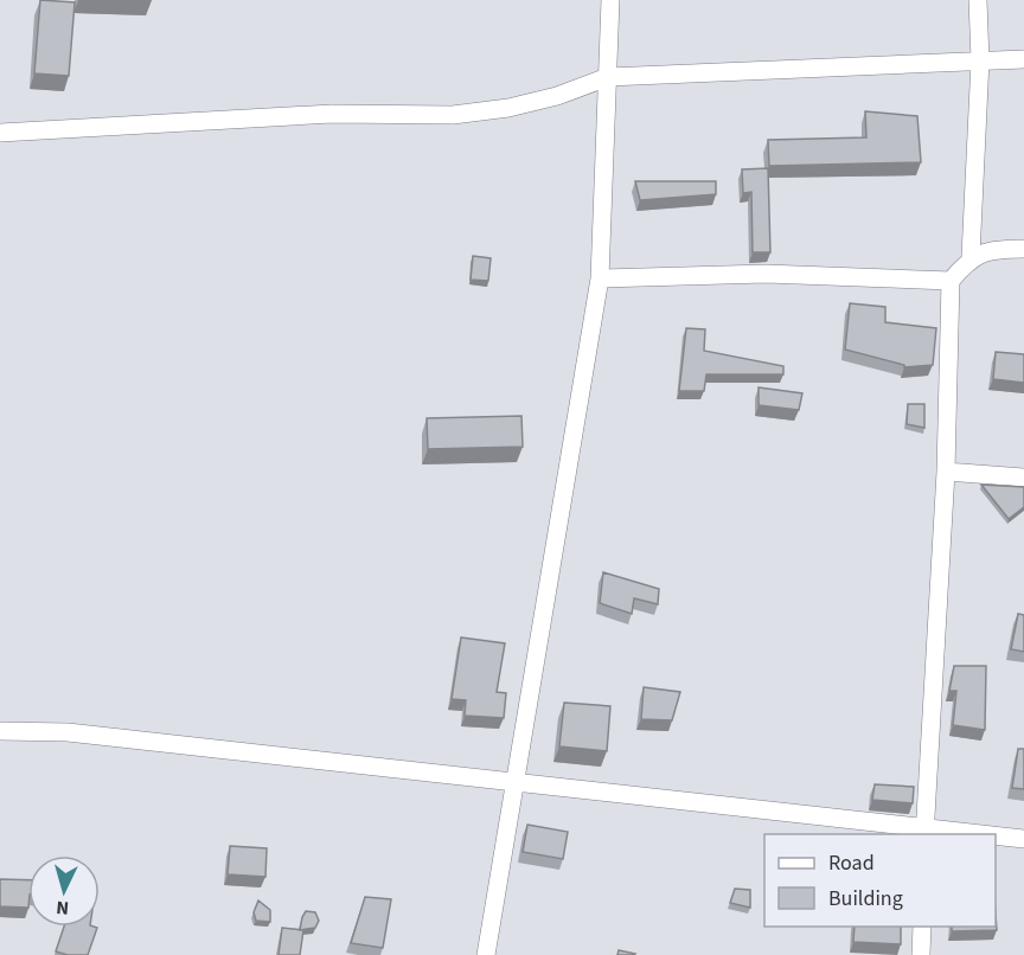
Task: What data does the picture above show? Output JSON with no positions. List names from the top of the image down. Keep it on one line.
{"legend":["Road","Building"],"north":"bottom"}
